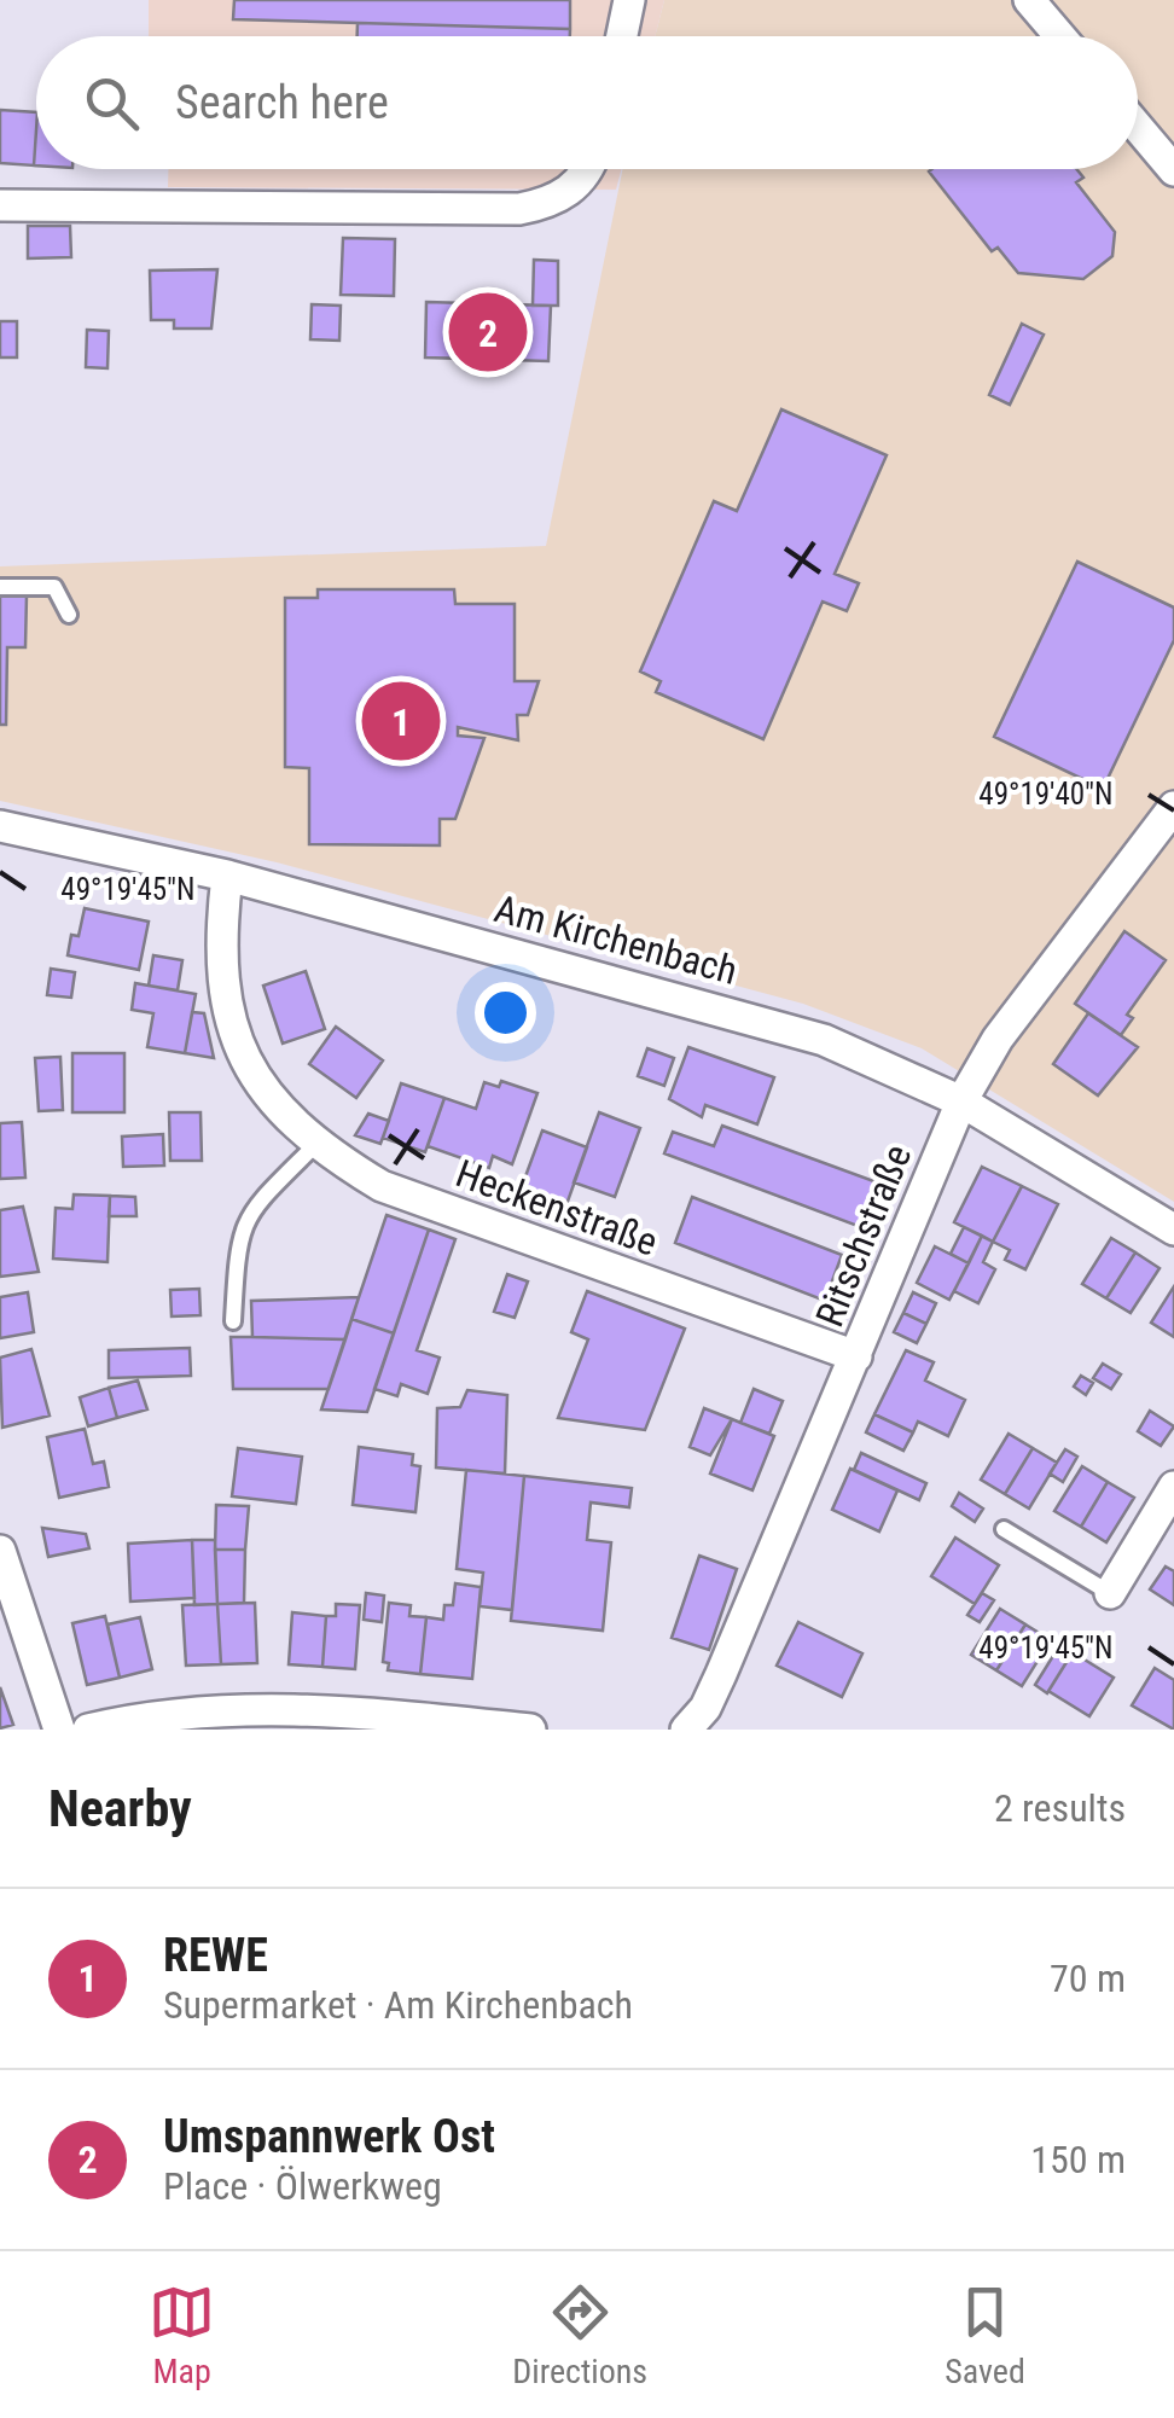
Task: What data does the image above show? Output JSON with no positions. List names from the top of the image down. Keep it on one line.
{"streets":{"street":["Am Kirchenbach","Heckenstraße","Ritschstraße"]},"crossings":[["Am Kirchenbach","Heckenstraße"],["Am Kirchenbach","Ritschstraße"],["Heckenstraße","Ritschstraße"]],"page":{"search":"Search here","pins":["2","1"],"heading":["Nearby","2 results"],"list":[{"mark":"1","name":"REWE","note":"Supermarket · Am Kirchenbach","value":"70 m"},{"mark":"2","name":"Umspannwerk Ost","note":"Place · Ölwerkweg","value":"150 m"}],"nav":["Map","Directions","Saved"]},"coordinates":["49°19'40\"N","49°19'45\"N"]}
